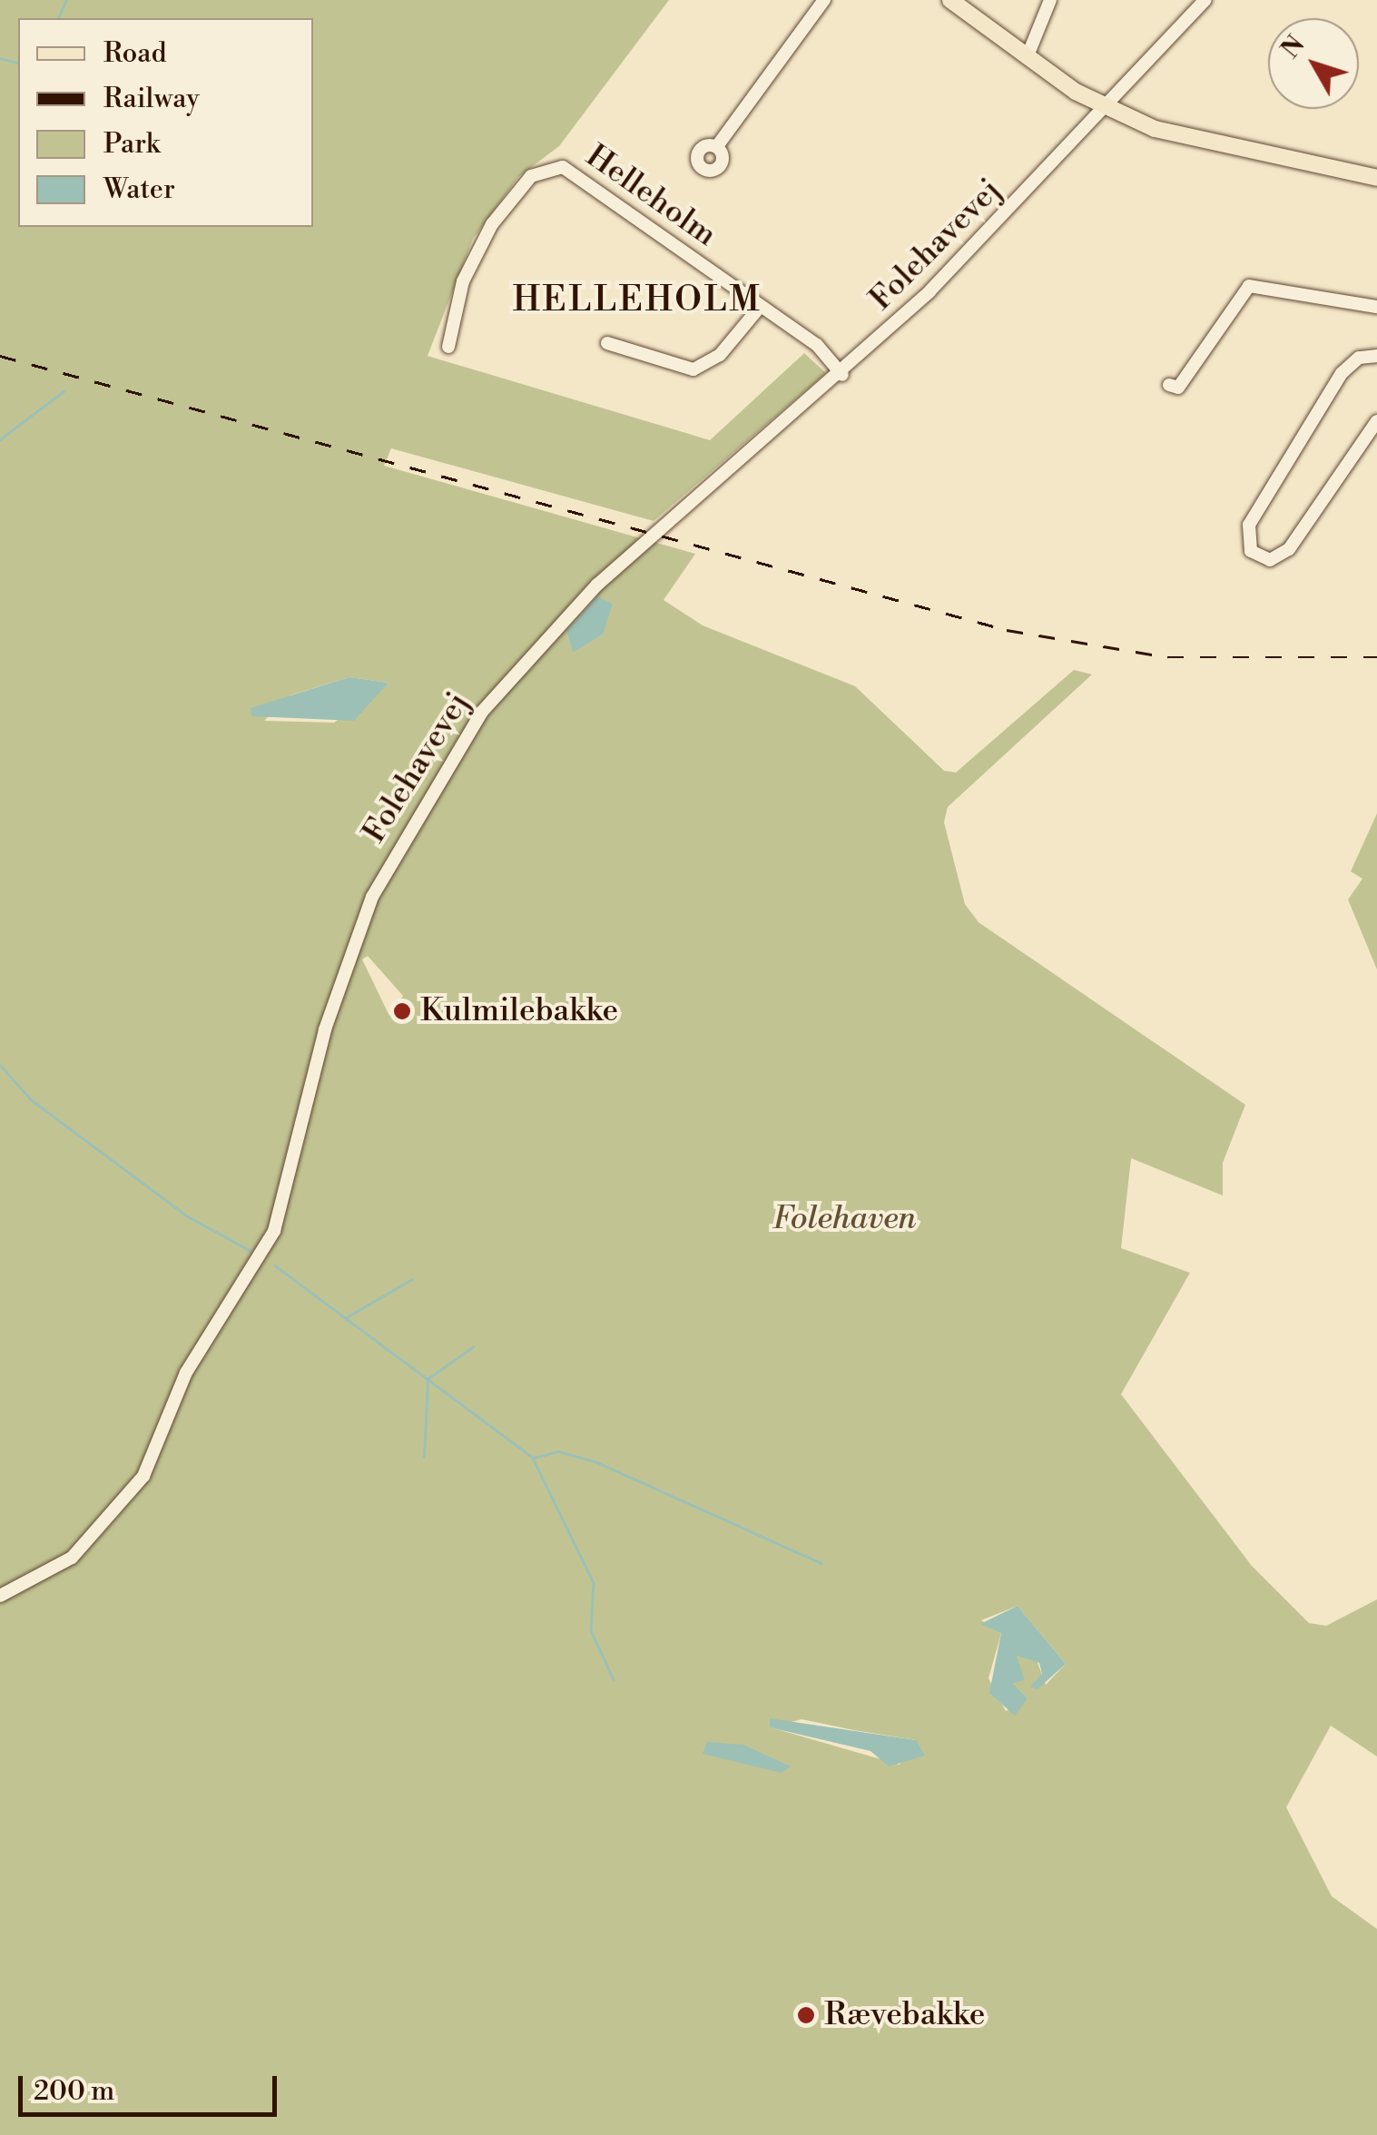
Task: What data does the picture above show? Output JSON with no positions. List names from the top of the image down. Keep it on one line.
{"streets":{"street":["Helleholm","Folehavevej"]},"crossings":[["Helleholm","Folehavevej"]],"districts":["HELLEHOLM"],"parks":["Folehaven"],"places":["Kulmilebakke","Rævebakke"],"legend":["Road","Railway","Park","Water"],"scale_bar":"200 m","north":"top left"}
